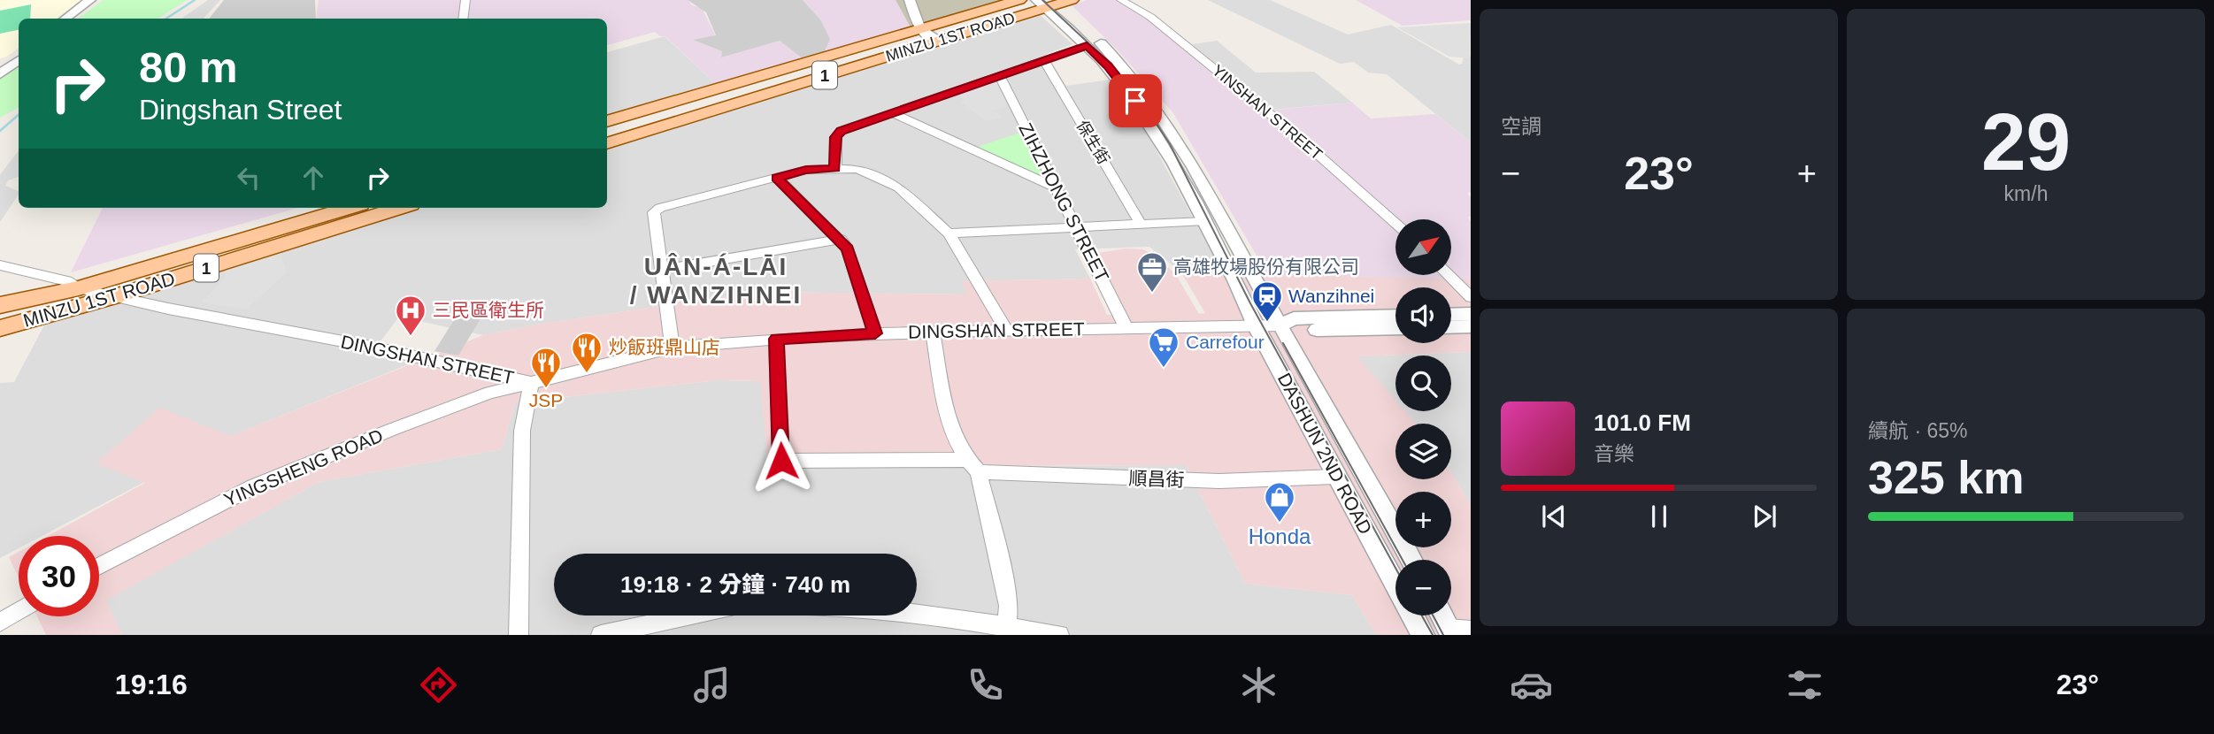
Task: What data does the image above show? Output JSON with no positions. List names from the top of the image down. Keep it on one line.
{"streets":{"main road":["MINZU 1ST ROAD","1"],"street":["YINSHAN STREET","保生街","ZIHZHONG STREET","DINGSHAN STREET","DASHUN 2ND ROAD","YINGSHENG ROAD","順昌街"]},"crossings":[["MINZU 1ST ROAD","DINGSHAN STREET"],["MINZU 1ST ROAD","DASHUN 2ND ROAD"],["ZIHZHONG STREET","DINGSHAN STREET"],["DINGSHAN STREET","DASHUN 2ND ROAD"],["DINGSHAN STREET","YINGSHENG ROAD"],["DASHUN 2ND ROAD","順昌街"]],"districts":["UÂN-Á-LĀI / WANZIHNEI"],"places":{"office":["高雄牧場股份有限公司"],"station":["Wanzihnei"],"hospital":["三民區衛生所"],"supermarket":["Carrefour"],"restaurant":["炒飯班鼎山店","JSP"],"shop":["Honda"]},"north":"top right","page":{"tile":["空調",["29","km/h"],["續航 · 65%","325 km"]],"turn":["80 m","Dingshan Street"],"heat":["−","23°","+"],"map_buttons":["+","−"],"song":["101.0 FM","音樂"],"limit":"30","trip":"19:18 · 2 分鐘 · 740 m","tabs":["19:16","23°"]}}
